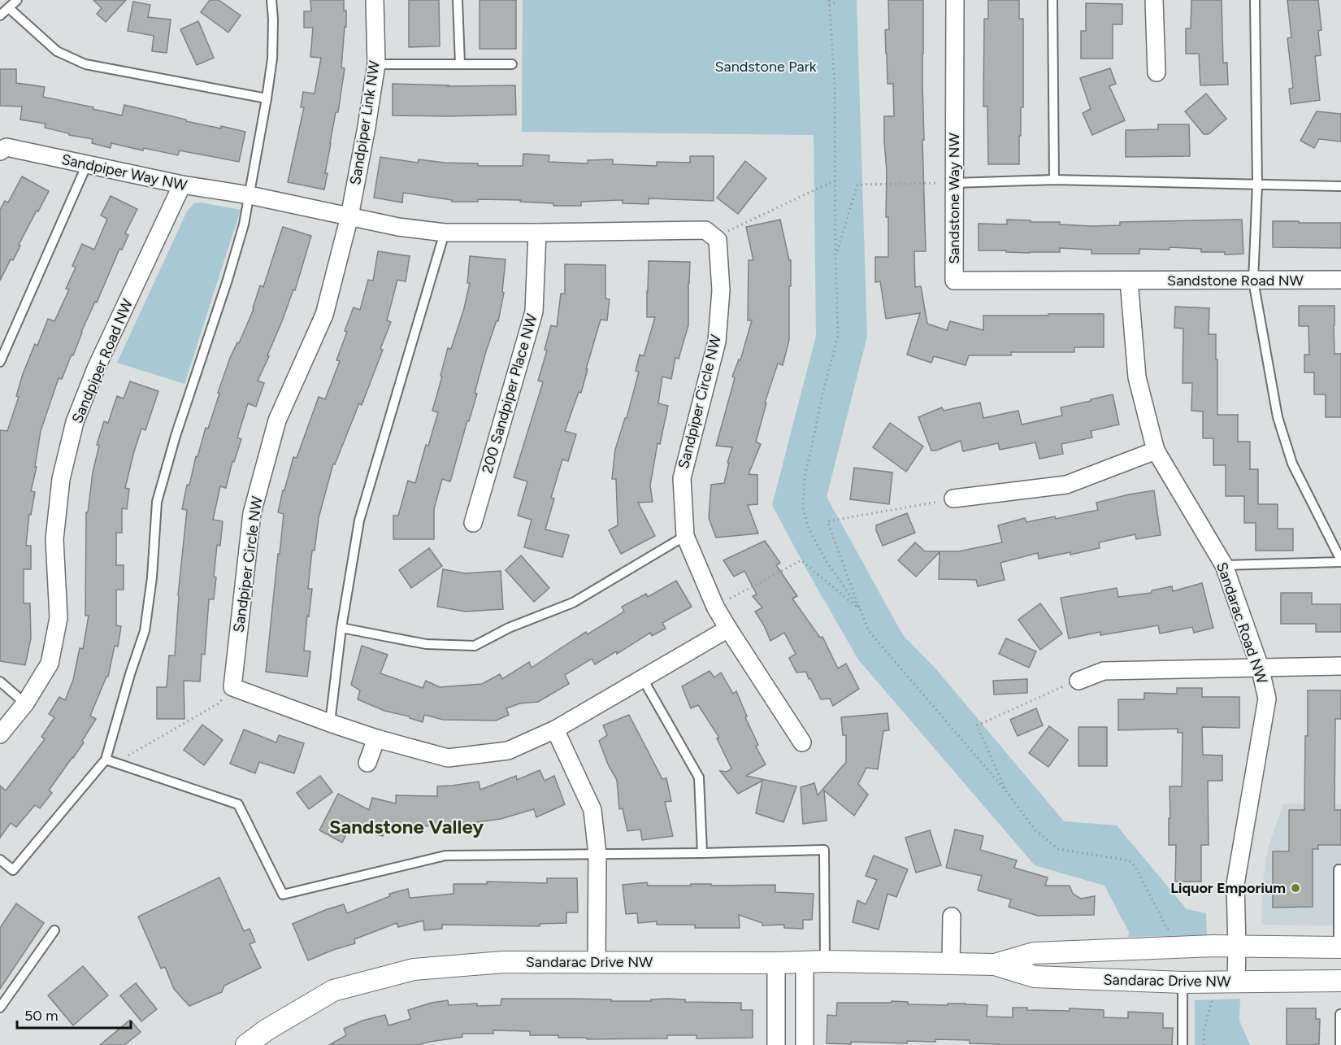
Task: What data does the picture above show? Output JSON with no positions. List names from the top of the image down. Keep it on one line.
{"streets":{"street":["Sandpiper Link NW","Sandpiper Way NW","Sandstone Way NW","Sandstone Road NW","Sandpiper Road NW","200 Sandpiper Place NW","Sandpiper Circle NW","Sandarac Road NW","Sandarac Drive NW"]},"crossings":[["Sandpiper Link NW","Sandpiper Circle NW"],["Sandpiper Way NW","Sandpiper Road NW"],["Sandstone Way NW","Sandstone Road NW"],["Sandstone Way NW","Sandarac Road NW"],["Sandstone Road NW","Sandarac Road NW"],["Sandarac Road NW","Sandarac Drive NW"]],"districts":["Sandstone Valley"],"parks":["Sandstone Park"],"places":["Liquor Emporium"],"scale_bar":"50 m"}
